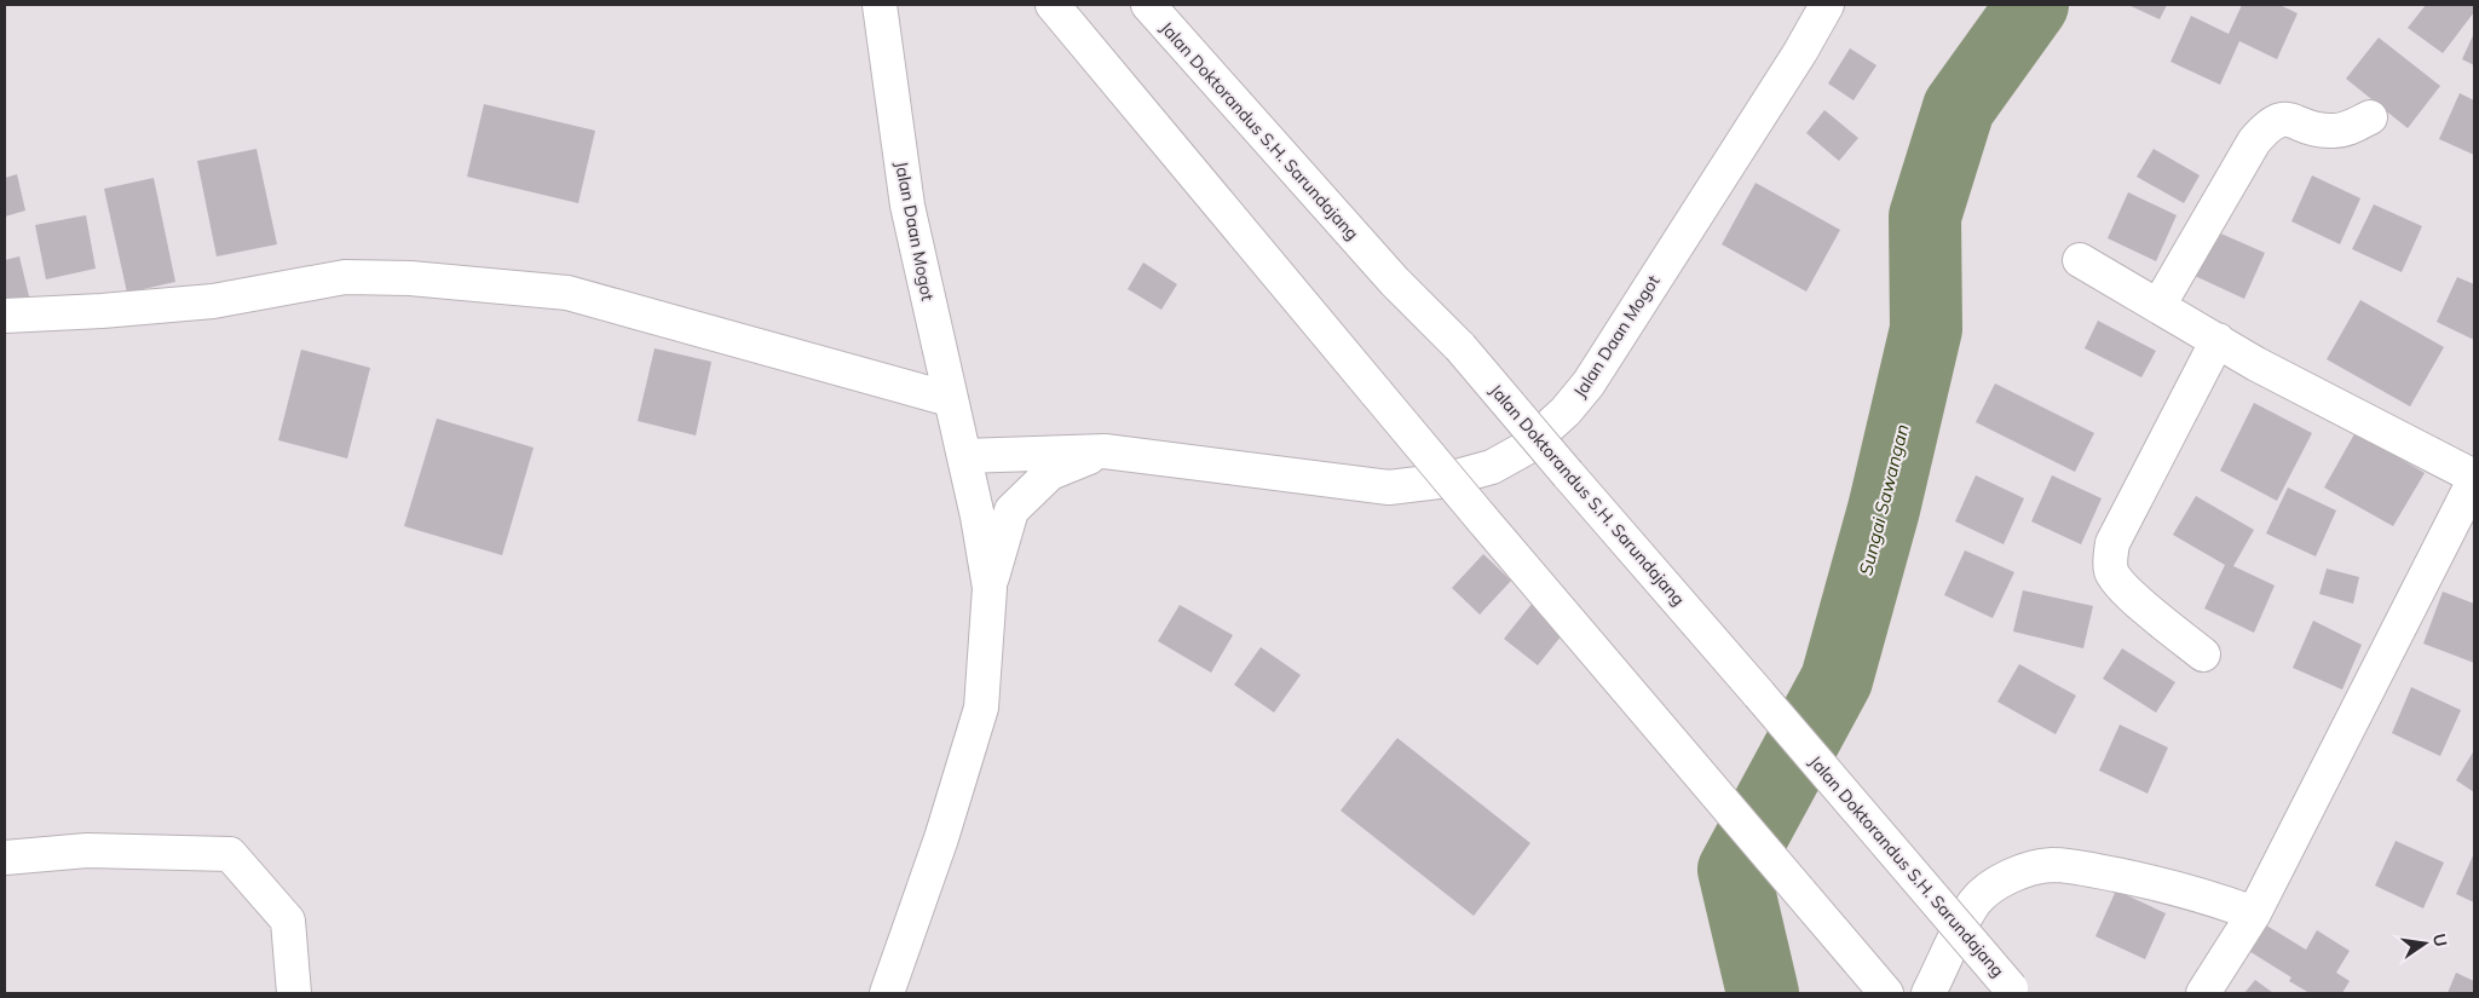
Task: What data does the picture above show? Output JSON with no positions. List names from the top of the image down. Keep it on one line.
{"streets":{"main road":["Jalan Doktorandus S.H. Sarundajang","Jalan Daan Mogot"]},"water":["Sungai Sawangan"],"north":"right"}
